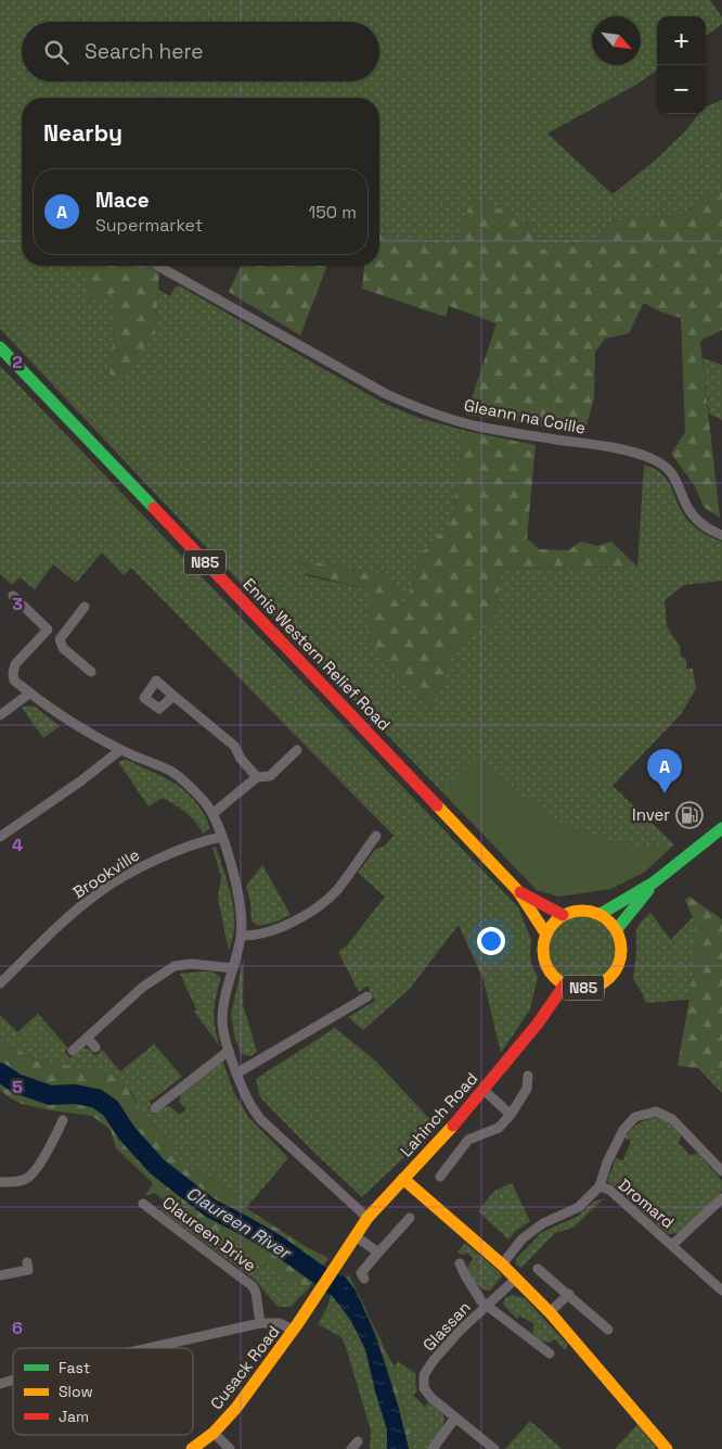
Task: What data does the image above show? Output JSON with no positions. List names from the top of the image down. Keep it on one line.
{"streets":{"main road":["N85","Ennis Western Relief Road","Lahinch Road","Cusack Road"],"street":["Gleann na Coille","Brookville","Dromard","Claureen Drive","Glassan"]},"crossings":[["N85","Ennis Western Relief Road"],["N85","Lahinch Road"],["Ennis Western Relief Road","Lahinch Road"],["Lahinch Road","Cusack Road"]],"water":["Claureen River"],"places":{"fuel station":["Inver"]},"legend":["Fast","Slow","Jam"],"north":"bottom right","page":{"map_buttons":["+","−"],"search":"Search here","heading":"Nearby","list":[{"mark":"A","name":"Mace","note":"Supermarket","value":"150 m"}],"pins":"A"},"grid":{"rows":["2","3","4","5","6"]}}
